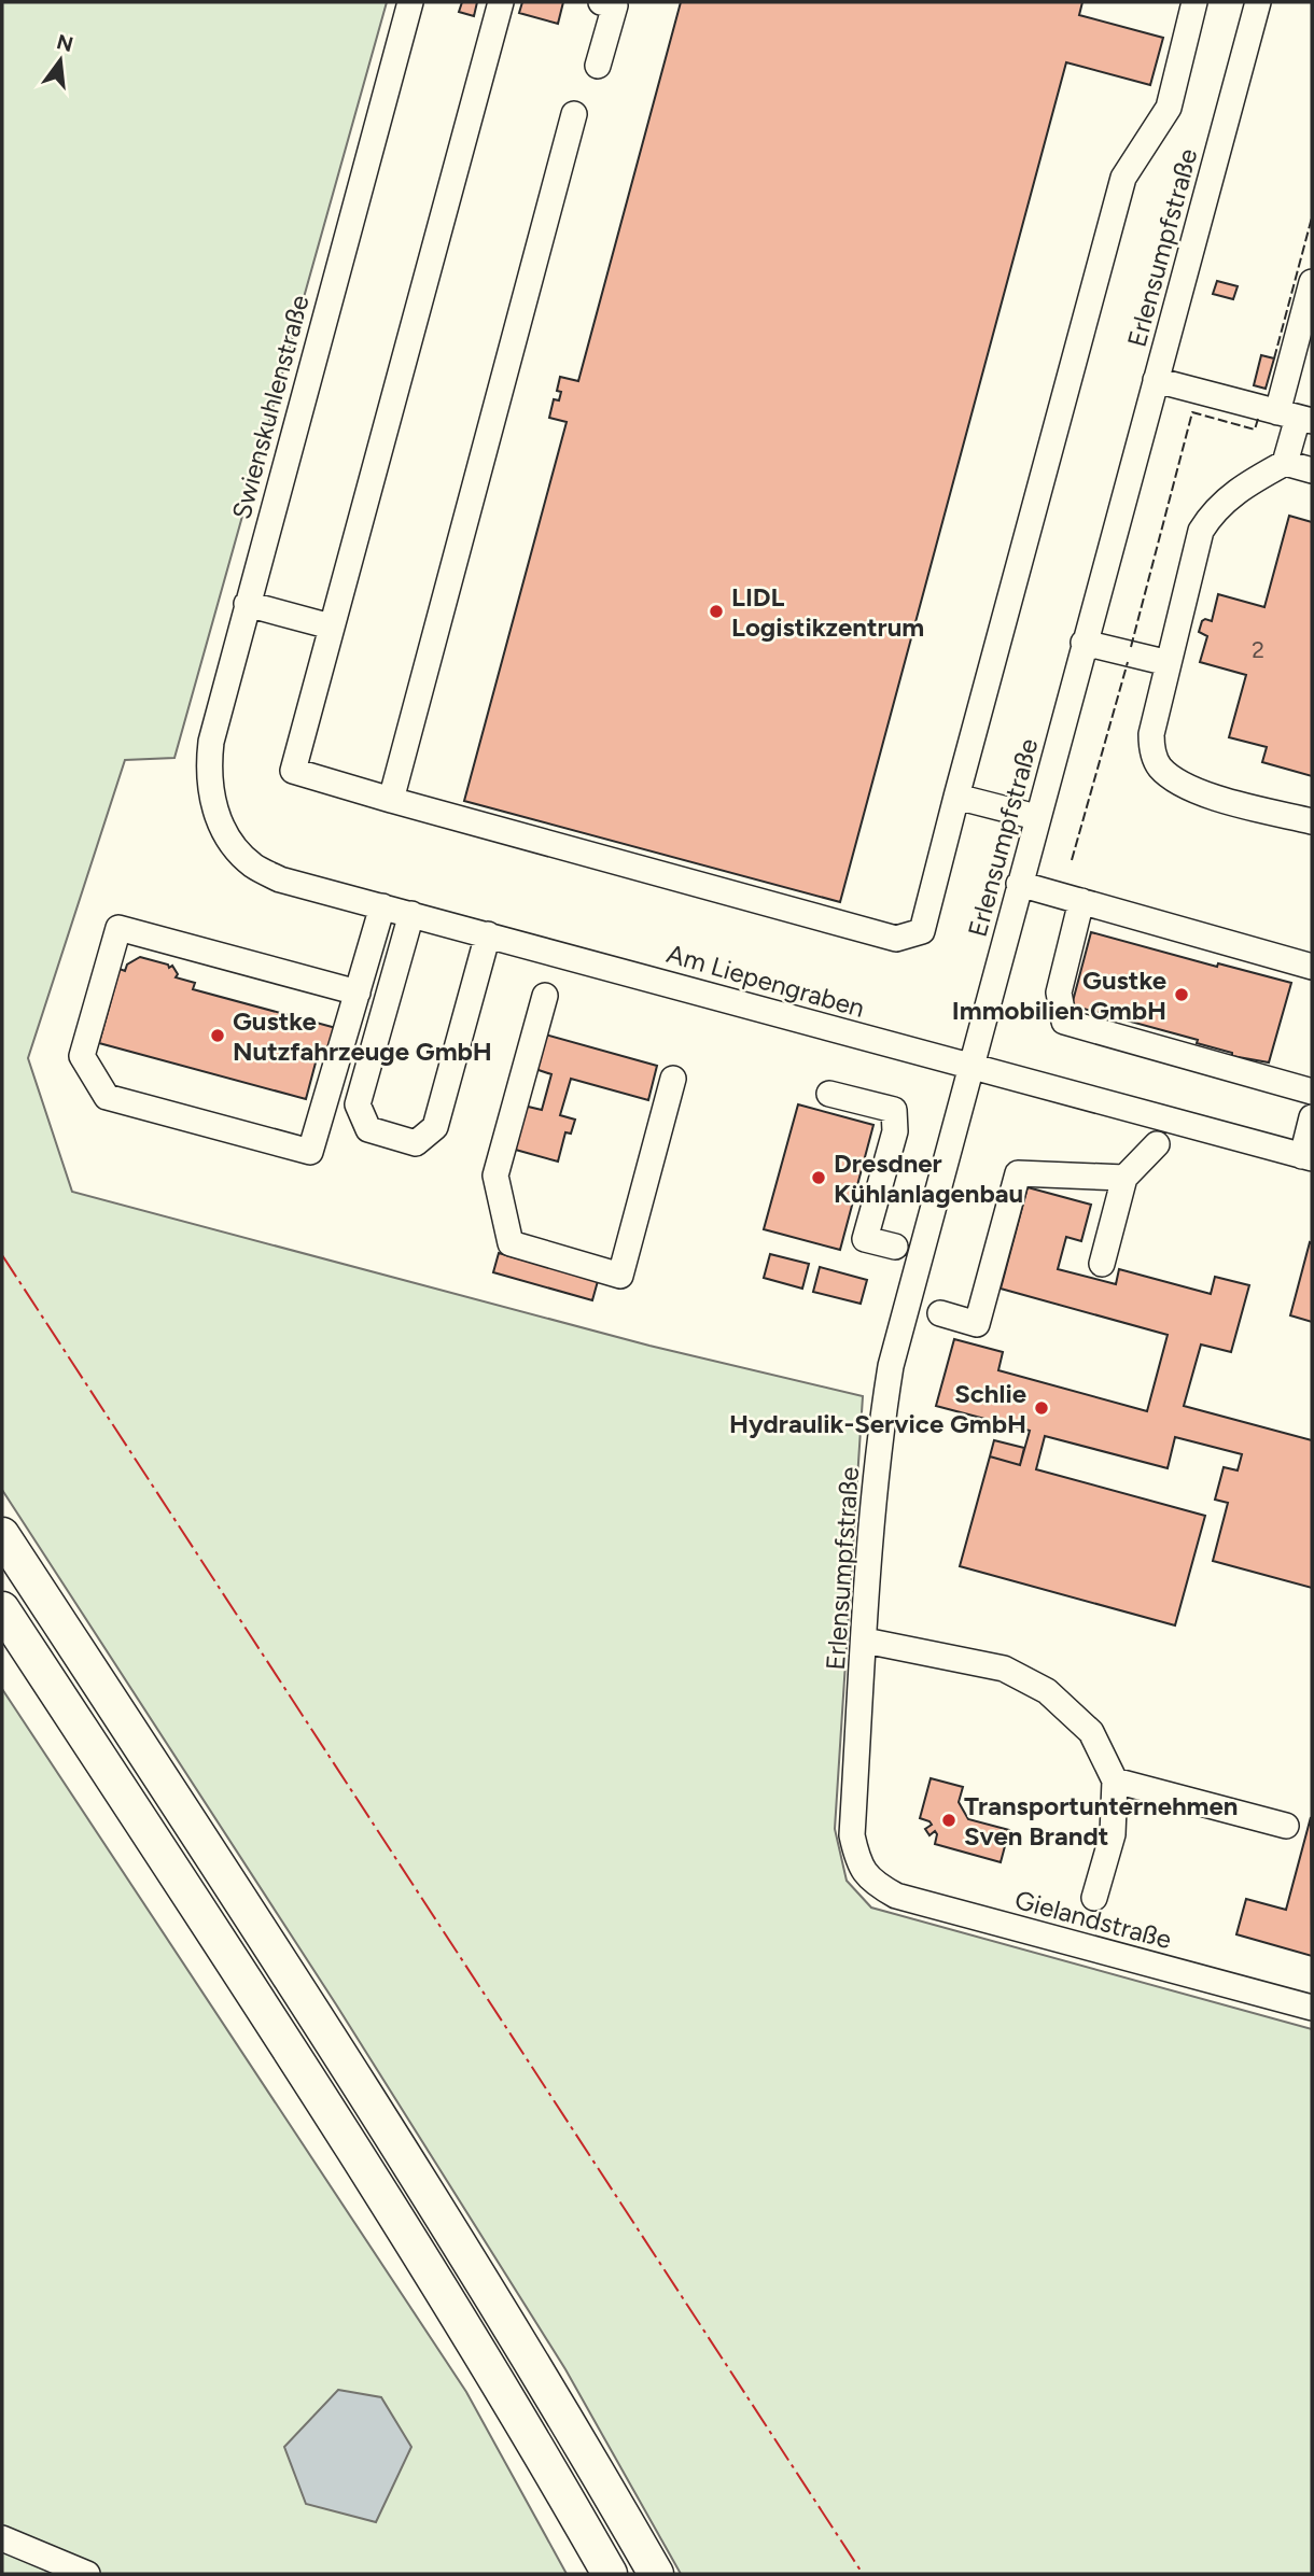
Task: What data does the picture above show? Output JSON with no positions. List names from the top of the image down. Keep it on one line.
{"streets":{"street":["Erlensumpfstraße","Swienskuhlenstraße","Am Liepengraben","Gielandstraße"]},"crossings":[["Erlensumpfstraße","Am Liepengraben"],["Erlensumpfstraße","Gielandstraße"],["Swienskuhlenstraße","Am Liepengraben"]],"places":["LIDL Logistikzentrum","Gustke Immobilien GmbH","Gustke Nutzfahrzeuge GmbH","Dresdner Kühlanlagenbau","Schlie Hydraulik-Service GmbH","Transportunternehmen Sven Brandt"],"house_numbers":["2"],"north":"top"}
